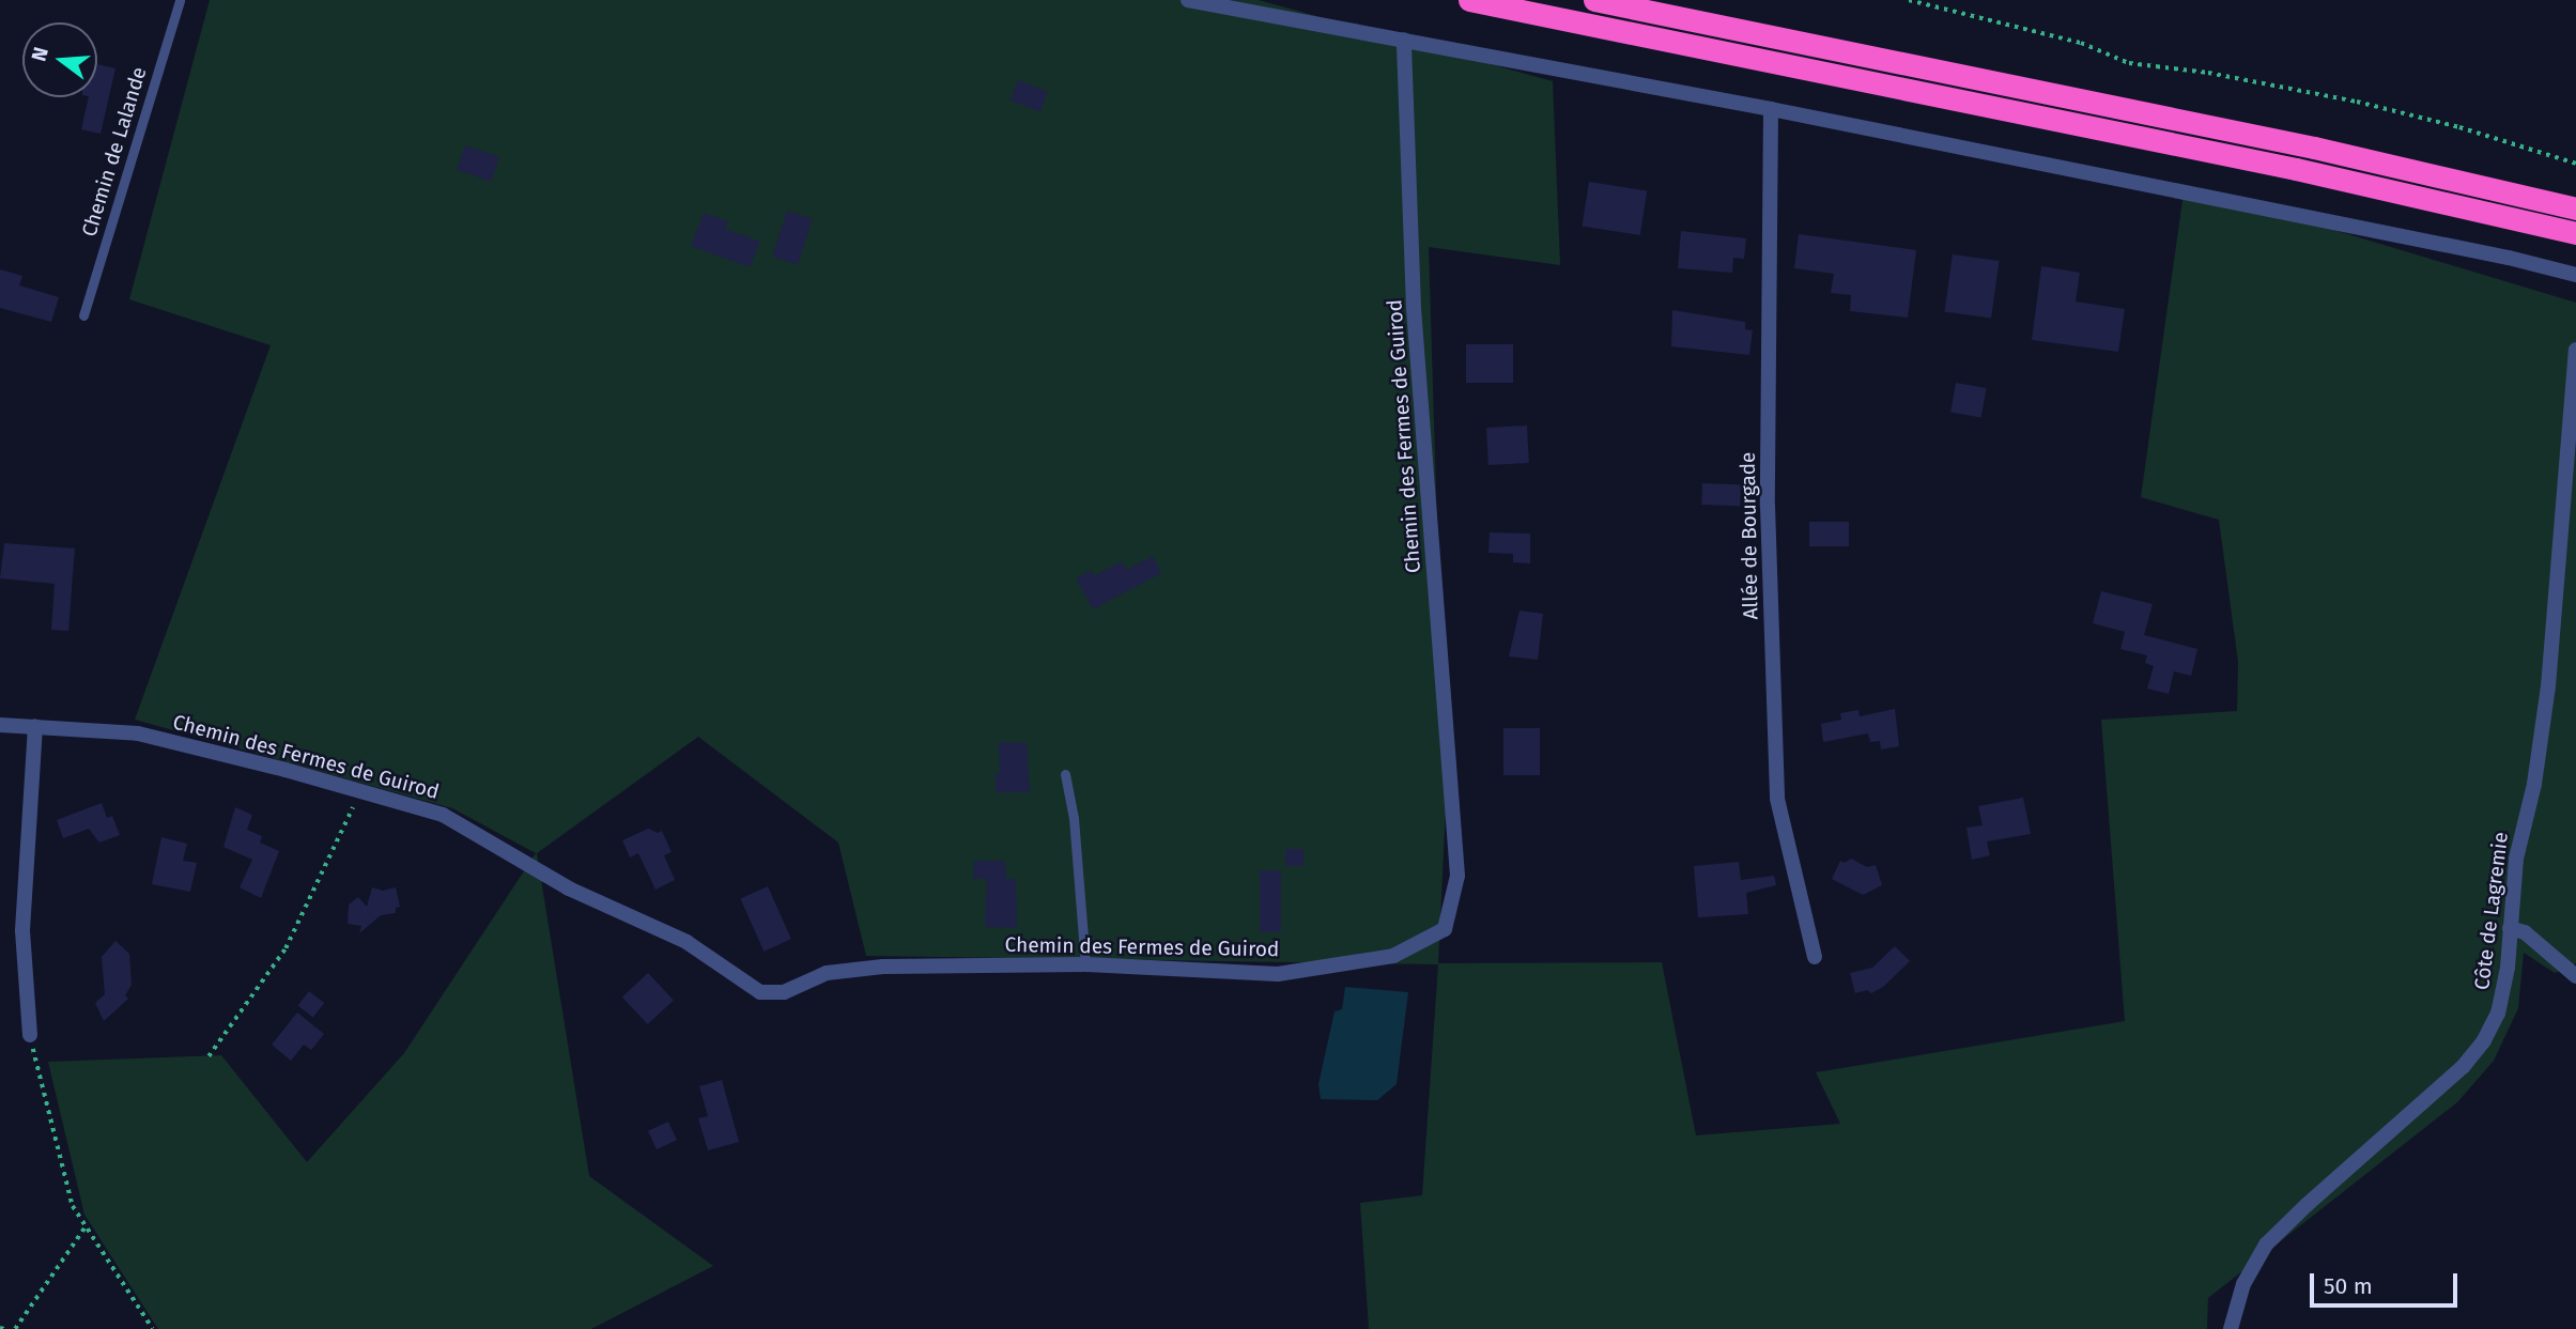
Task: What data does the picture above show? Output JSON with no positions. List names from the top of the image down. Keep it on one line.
{"streets":{"street":["Chemin des Fermes de Guirod","Allée de Bourgade","Côte de Lagremie"],"lane":["Chemin de Lalande"]},"scale_bar":"50 m","north":"left"}
